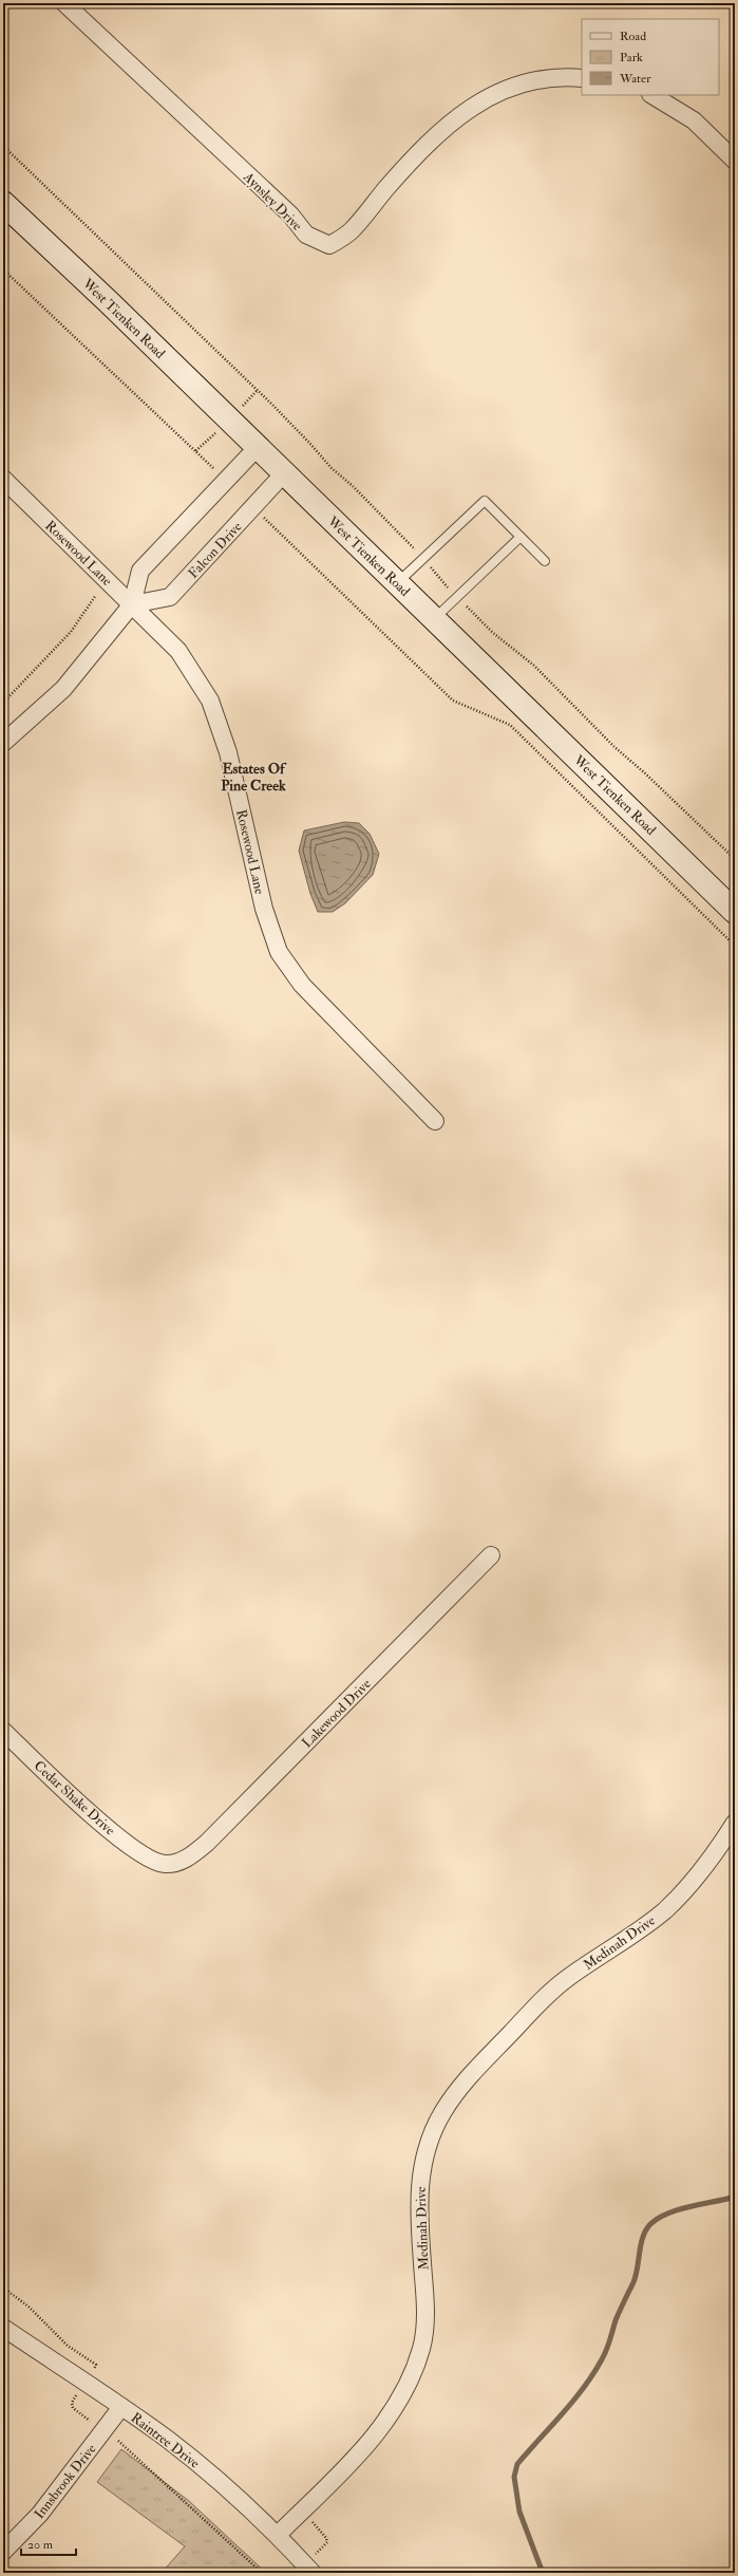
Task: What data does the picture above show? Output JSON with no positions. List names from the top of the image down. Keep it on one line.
{"streets":{"street":["Aynsley Drive","West Tienken Road","Falcon Drive","Rosewood Lane","Lakewood Drive","Cedar Shake Drive","Medinah Drive","Raintree Drive","Innsbrook Drive"]},"crossings":[["West Tienken Road","Falcon Drive"],["Falcon Drive","Rosewood Lane"],["Lakewood Drive","Cedar Shake Drive"],["Medinah Drive","Raintree Drive"],["Raintree Drive","Innsbrook Drive"]],"districts":["Estates Of Pine Creek"],"legend":["Road","Park","Water"],"scale_bar":"20 m"}
